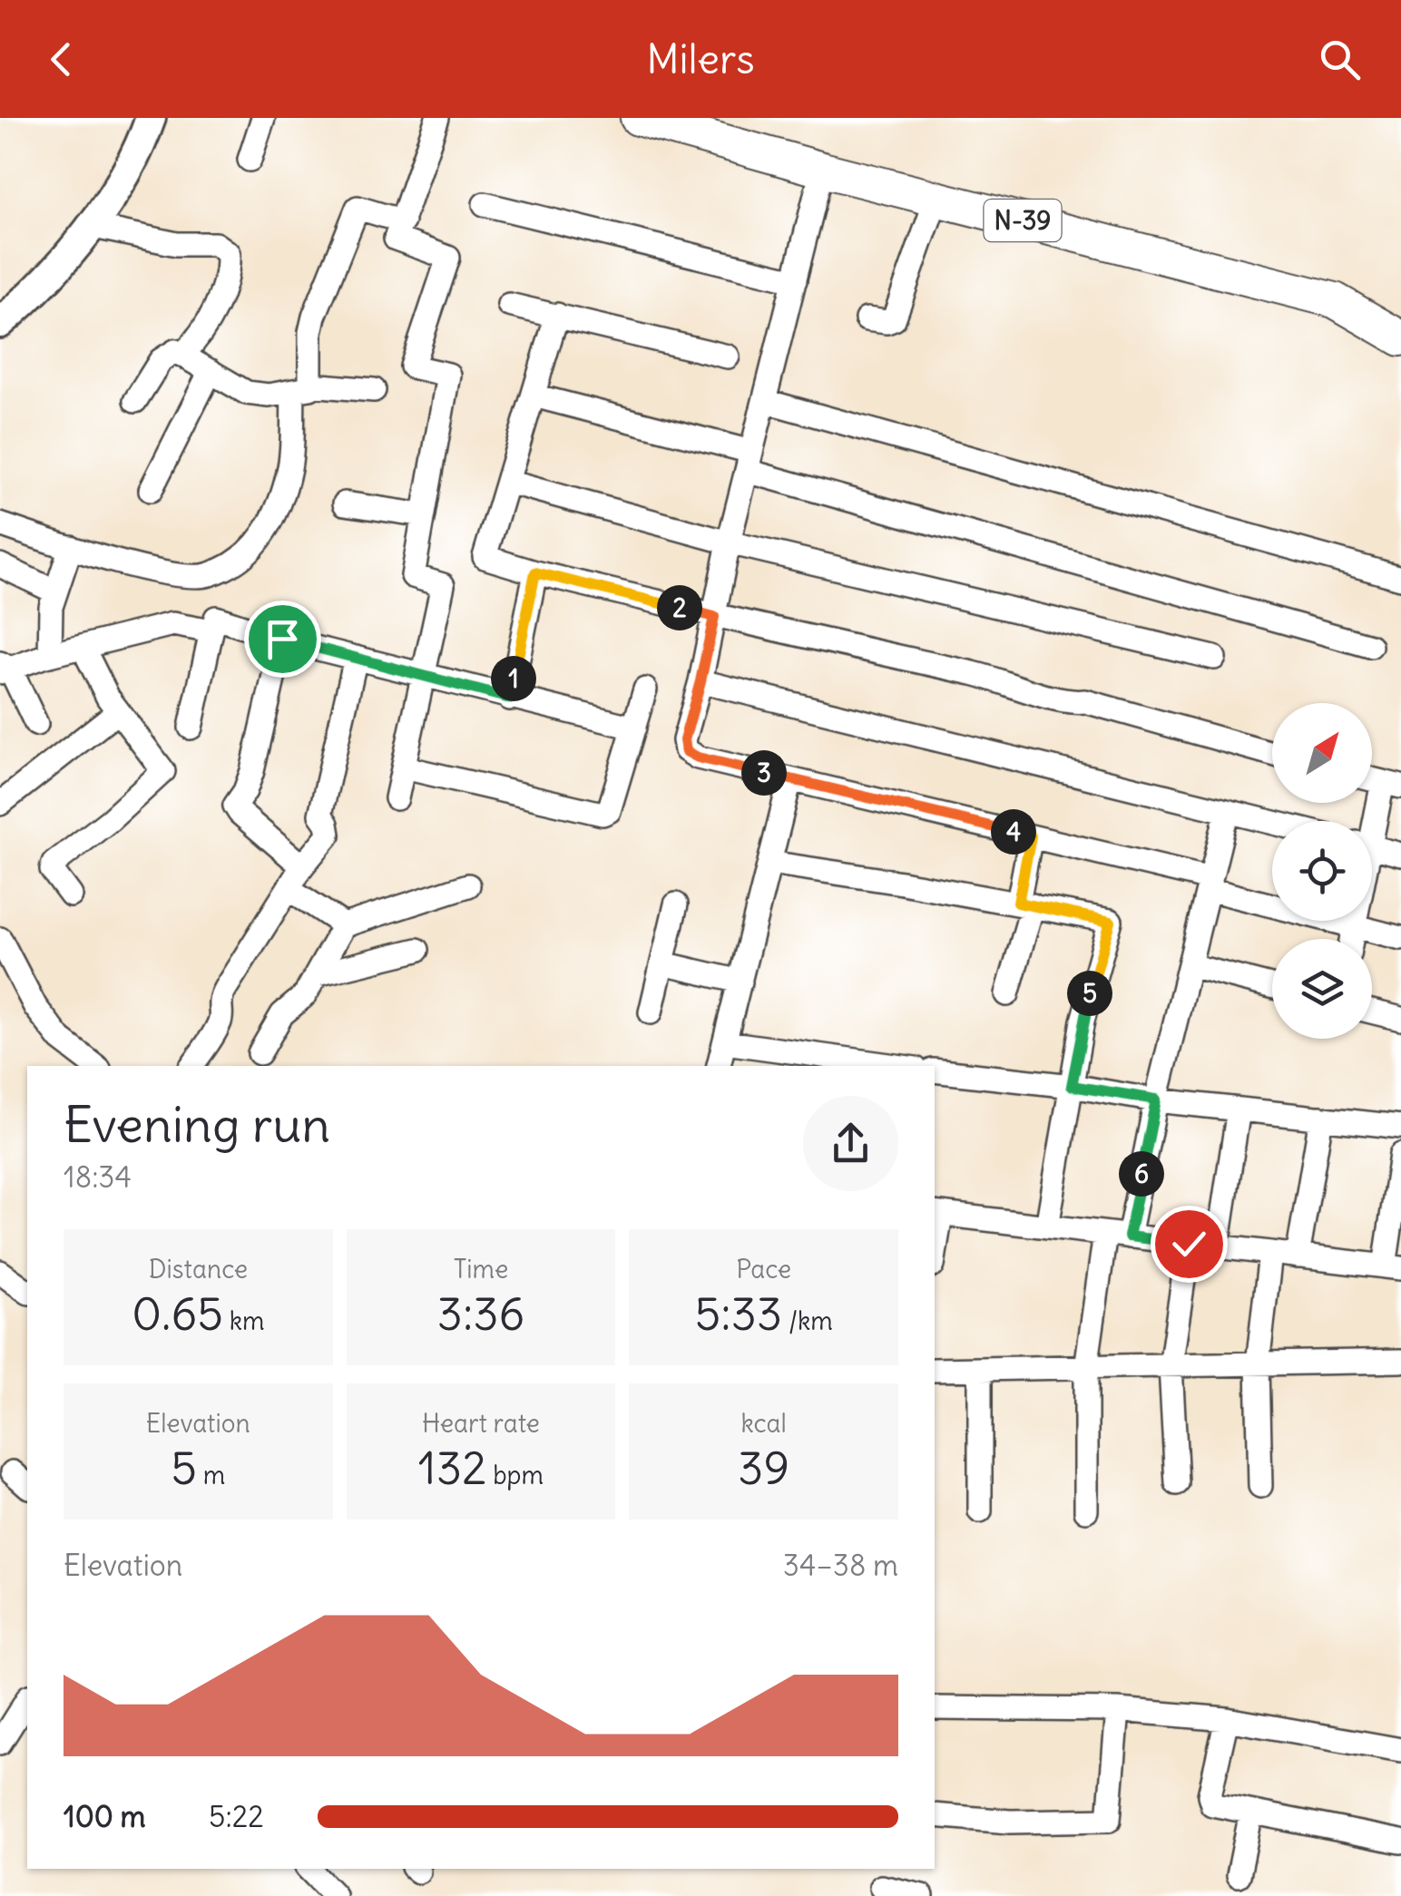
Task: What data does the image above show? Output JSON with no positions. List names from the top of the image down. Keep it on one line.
{"streets":{"highway":["N-39"]},"north":"top right","page":{"header":"Milers","pins":["2","1","3","4","5","6"],"heading":["Evening run","18:34"],"stats":[["Distance","0.65 km"],["Time","3:36"],["Pace","5:33 /km"],["Elevation","5 m"],["Heart rate","132 bpm"],["kcal","39"]],"chart":["Elevation","34–38 m"],"list":[{"name":"100 m","note":"5:22"}]}}
